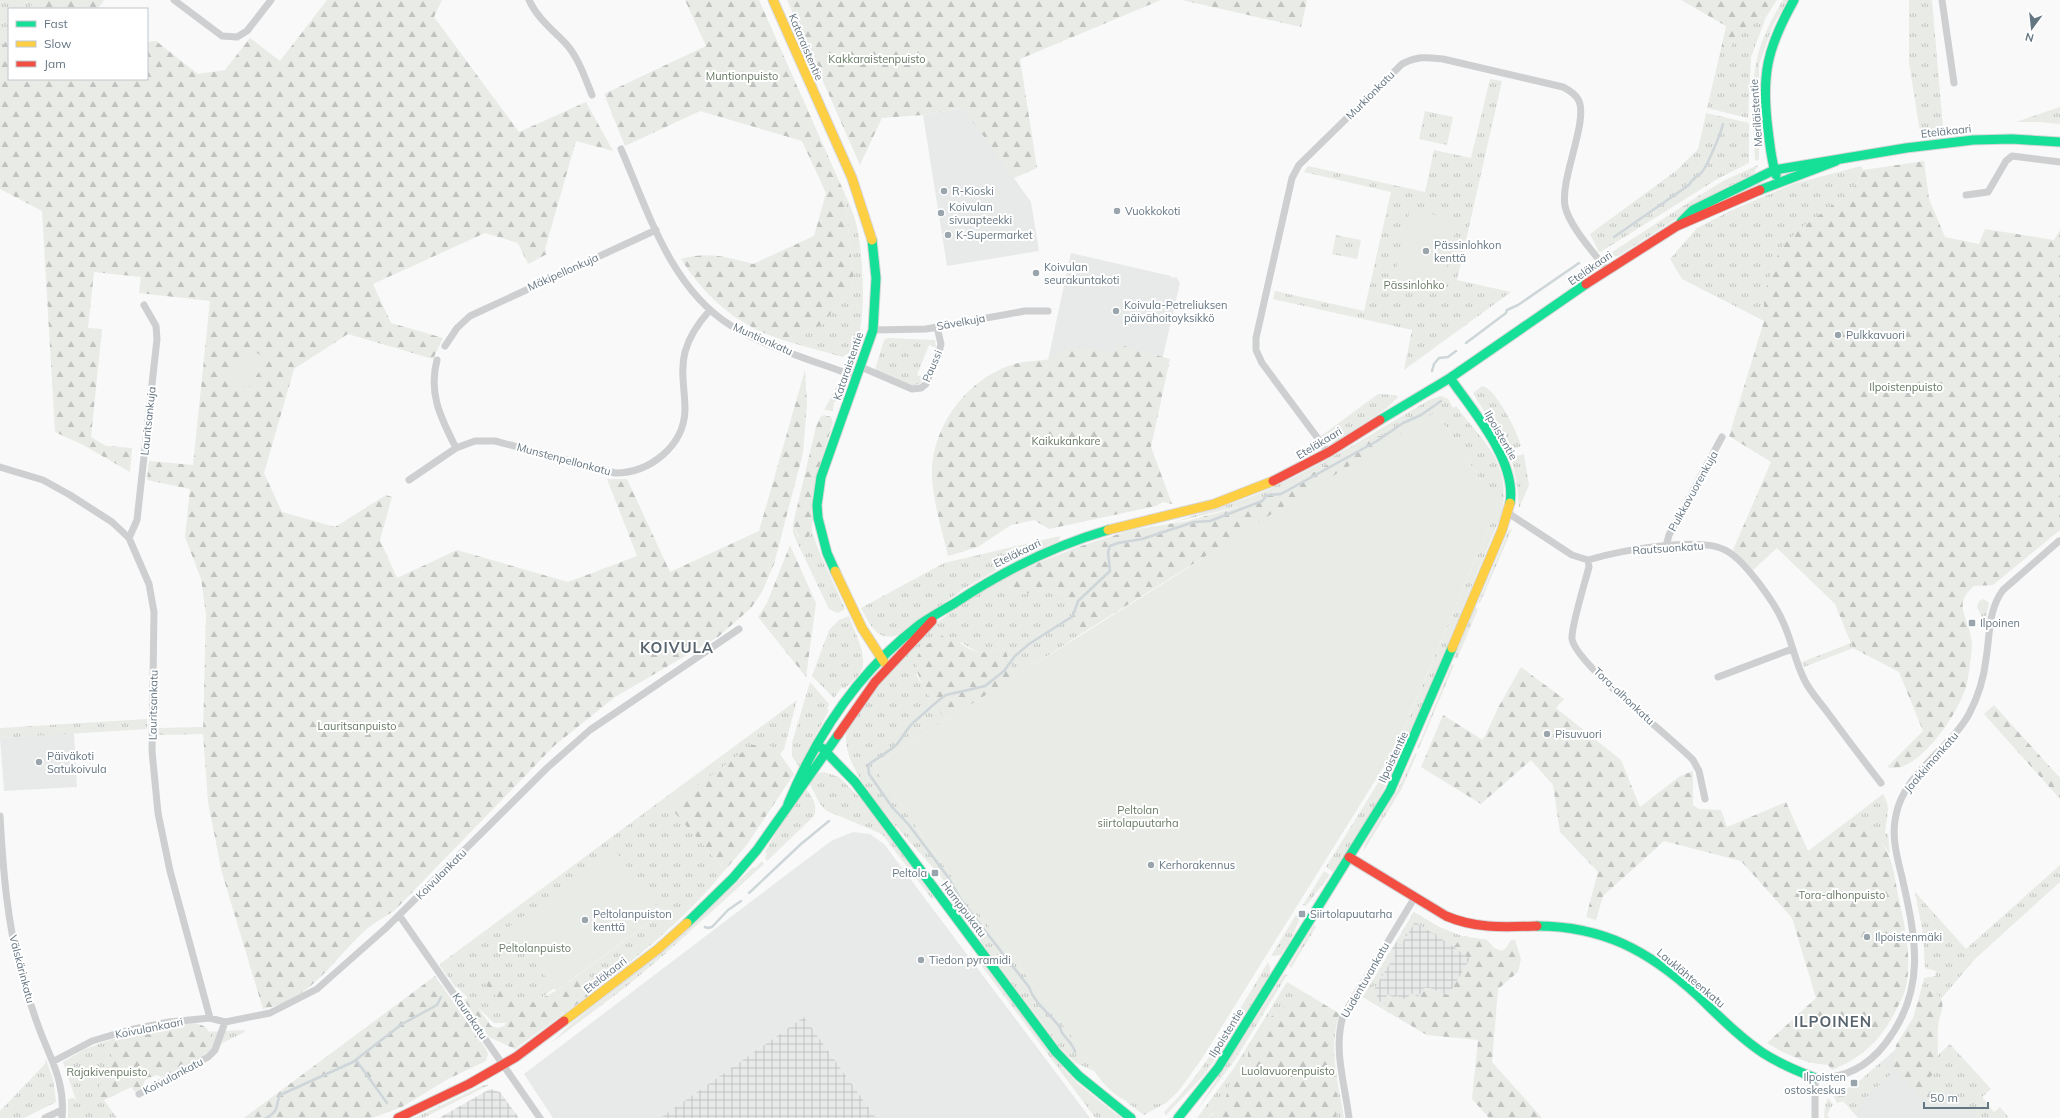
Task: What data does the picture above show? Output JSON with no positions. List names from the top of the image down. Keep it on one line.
{"streets":{"street":["Kataraistentie","Murkionkatu","Meriläistentie","Eteläkaari","Mäkipellonkuja","Sävelkuja","Muntionkatu","Paussi","Lauritsankuja","Ilpoistentie","Munstenpellonkatu","Pulkkavuorenkuja","Rautsuonkatu","Tora-alhonkatu","Lauritsankatu","Jaakkimankatu","Koivulankatu","Hamppukatu","Välskärinkatu","Lauklähteenkatu","Uudentuvankatu","Kaurakatu","Koivulankaari"]},"crossings":[["Kataraistentie","Eteläkaari"],["Kataraistentie","Sävelkuja"],["Kataraistentie","Muntionkatu"],["Kataraistentie","Paussi"],["Murkionkatu","Eteläkaari"],["Meriläistentie","Eteläkaari"],["Eteläkaari","Ilpoistentie"],["Eteläkaari","Hamppukatu"],["Eteläkaari","Kaurakatu"],["Mäkipellonkuja","Muntionkatu"],["Sävelkuja","Paussi"],["Muntionkatu","Munstenpellonkatu"],["Lauritsankuja","Lauritsankatu"],["Ilpoistentie","Lauklähteenkatu"],["Pulkkavuorenkuja","Rautsuonkatu"],["Rautsuonkatu","Tora-alhonkatu"],["Lauritsankatu","Koivulankaari"],["Jaakkimankatu","Lauklähteenkatu"],["Koivulankatu","Kaurakatu"],["Koivulankatu","Koivulankaari"],["Välskärinkatu","Koivulankaari"],["Lauklähteenkatu","Uudentuvankatu"]],"districts":["KOIVULA","ILPOINEN"],"parks":["Kakkaraistenpuisto","Muntionpuisto","Pässinlohko","Ilpoistenpuisto","Kaikukankare","Lauritsanpuisto","Peltolan siirtolapuutarha","Tora-alhonpuisto","Peltolanpuisto","Luolavuorenpuisto","Rajakivenpuisto"],"places":{"other":["R-Kioski","Vuokkokoti","Koivulan sivuapteekki","K-Supermarket","Pässinlohkon kenttä","Koivulan seurakuntakoti","Koivula-Petreliuksen päivähoitoyksikkö","Pulkkavuori","Pisuvuori","Päiväkoti Satukoivula","Kerhorakennus","Peltolanpuiston kenttä","Ilpoistenmäki","Tiedon pyramidi"],"transit":["Ilpoinen","Peltola","Siirtolapuutarha","Ilpoisten ostoskeskus"]},"legend":["Fast","Slow","Jam"],"scale_bar":"50 m","north":"bottom"}
